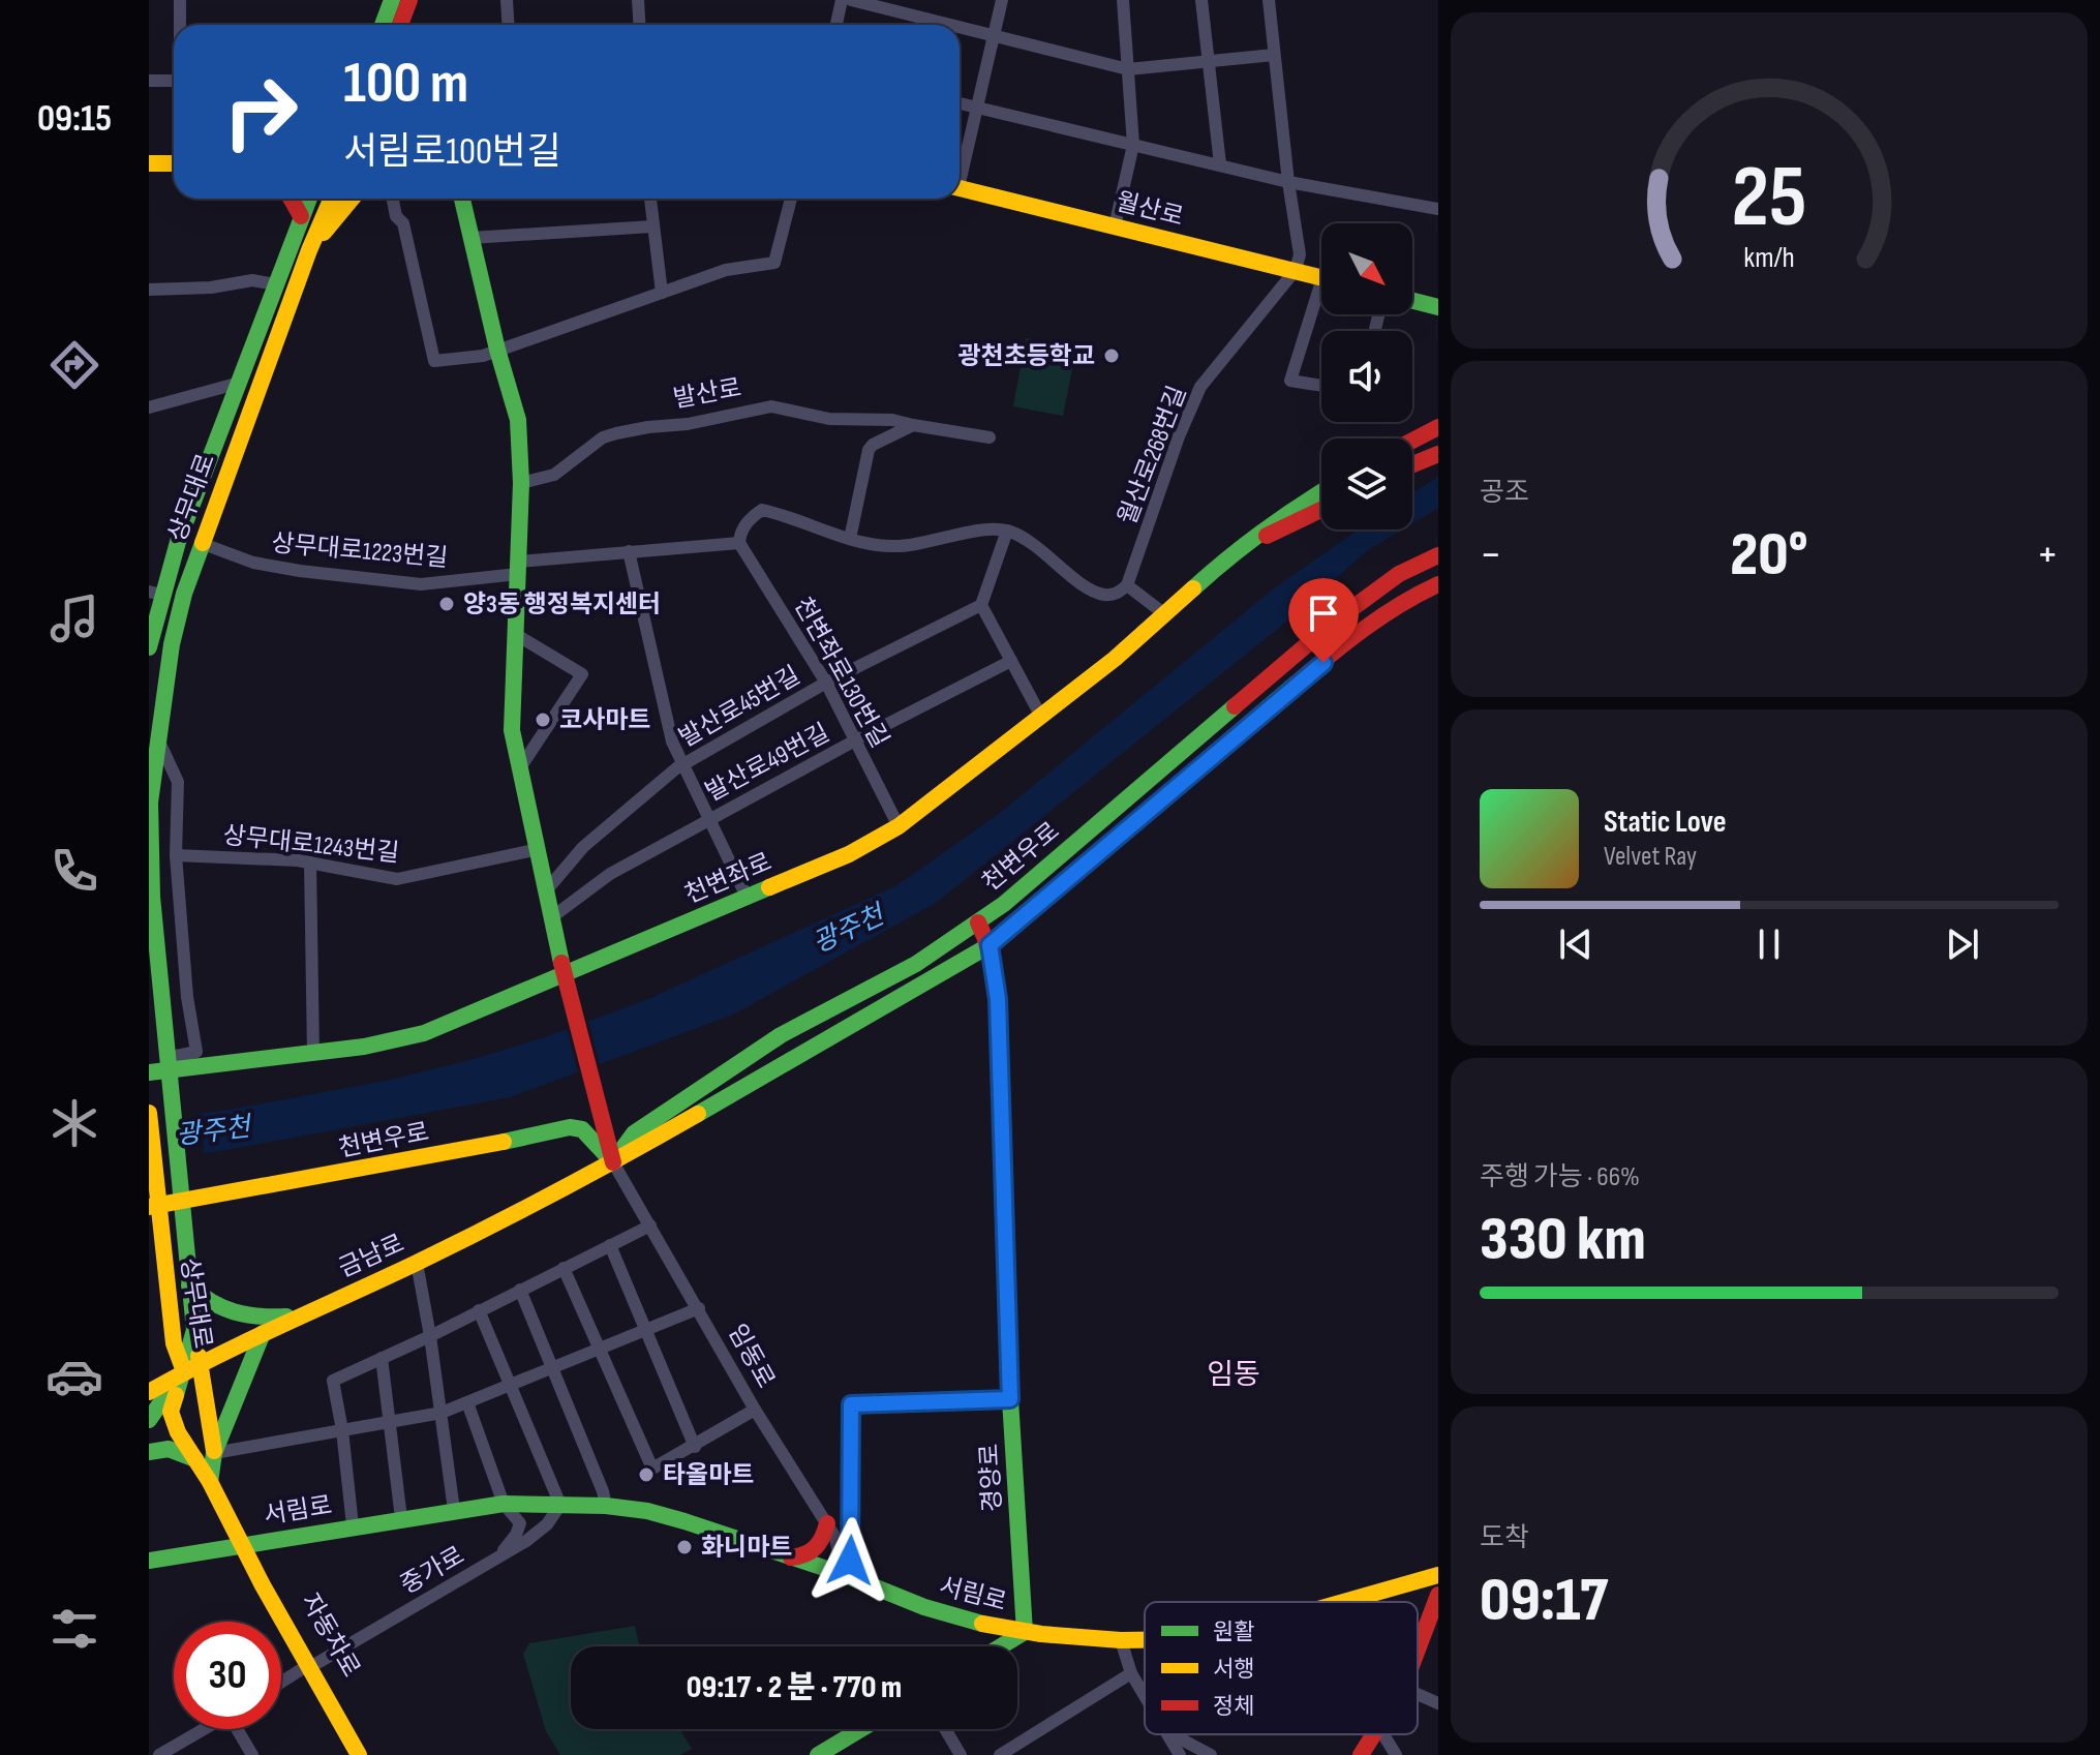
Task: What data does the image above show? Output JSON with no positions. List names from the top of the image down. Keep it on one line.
{"streets":{"street":["월산로","발산로","월산로268번길","상무대로","상무대로1223번길","천변좌로130번길","발산로45번길","발산로49번길","상무대로1243번길","천변우로","천변좌로","금남로","임동로","경양로","서림로","중가로","자동차로"]},"crossings":[["월산로","월산로268번길"],["상무대로","상무대로1223번길"],["상무대로","천변우로"],["상무대로","천변좌로"],["상무대로","금남로"],["상무대로","자동차로"],["상무대로1223번길","천변좌로130번길"],["천변좌로130번길","발산로45번길"],["천변좌로130번길","발산로49번길"],["천변좌로130번길","천변좌로"],["천변우로","금남로"],["천변우로","임동로"],["천변우로","경양로"],["금남로","임동로"],["금남로","자동차로"],["임동로","서림로"],["경양로","서림로"],["서림로","중가로"],["서림로","자동차로"],["중가로","자동차로"]],"districts":["임동"],"water":["광주천"],"places":["광천초등학교","양3동 행정복지센터","코사마트","타올마트","화니마트"],"legend":["원활","서행","정체"],"north":"bottom right","page":{"tabs":"09:15","turn":["100 m","서림로100번길"],"tile":["공조",["주행 가능 · 66%","330 km"],["도착","09:17"]],"heat":["−","20°","+"],"song":["Static Love","Velvet Ray"],"limit":"30","trip":"09:17 · 2 분 · 770 m","gauge":["25","km/h"]}}
